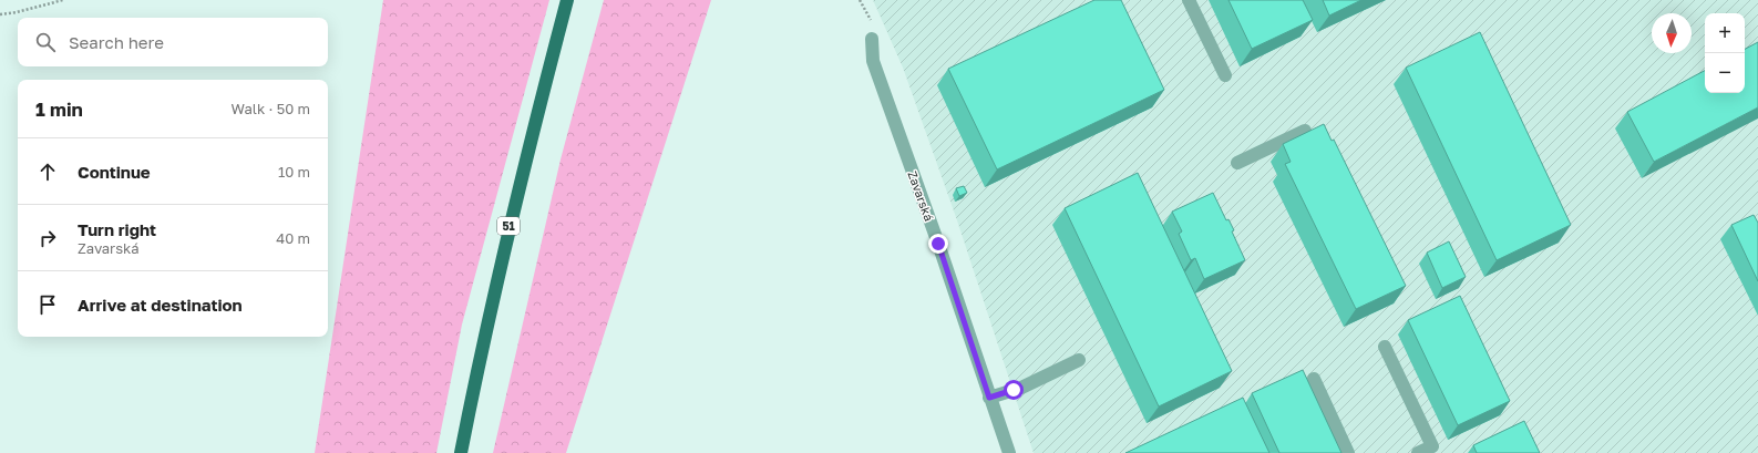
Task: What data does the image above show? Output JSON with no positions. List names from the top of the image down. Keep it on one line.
{"streets":{"main road":["51"],"lane":["Zavarská"]},"north":"bottom","page":{"map_buttons":["+","−"],"search":"Search here","heading":["1 min","Walk · 50 m"],"list":[["Continue","10 m"],["Turn right","Zavarská","40 m"],"Arrive at destination"]}}
